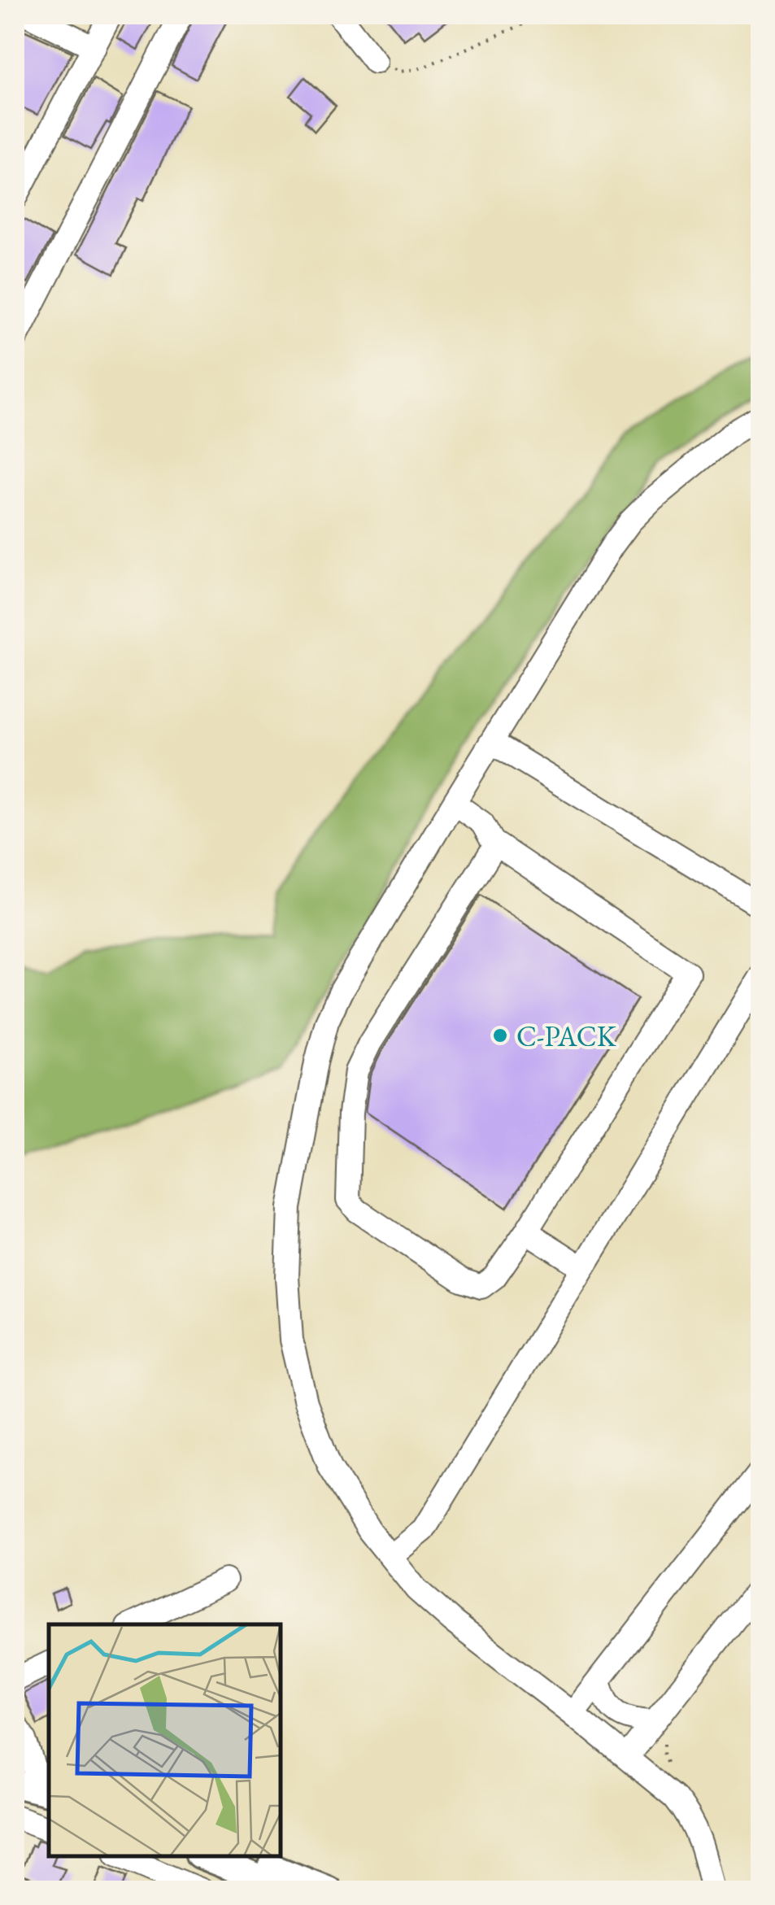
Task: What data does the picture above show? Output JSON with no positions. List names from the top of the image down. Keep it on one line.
{"places":["C-PACK"]}
